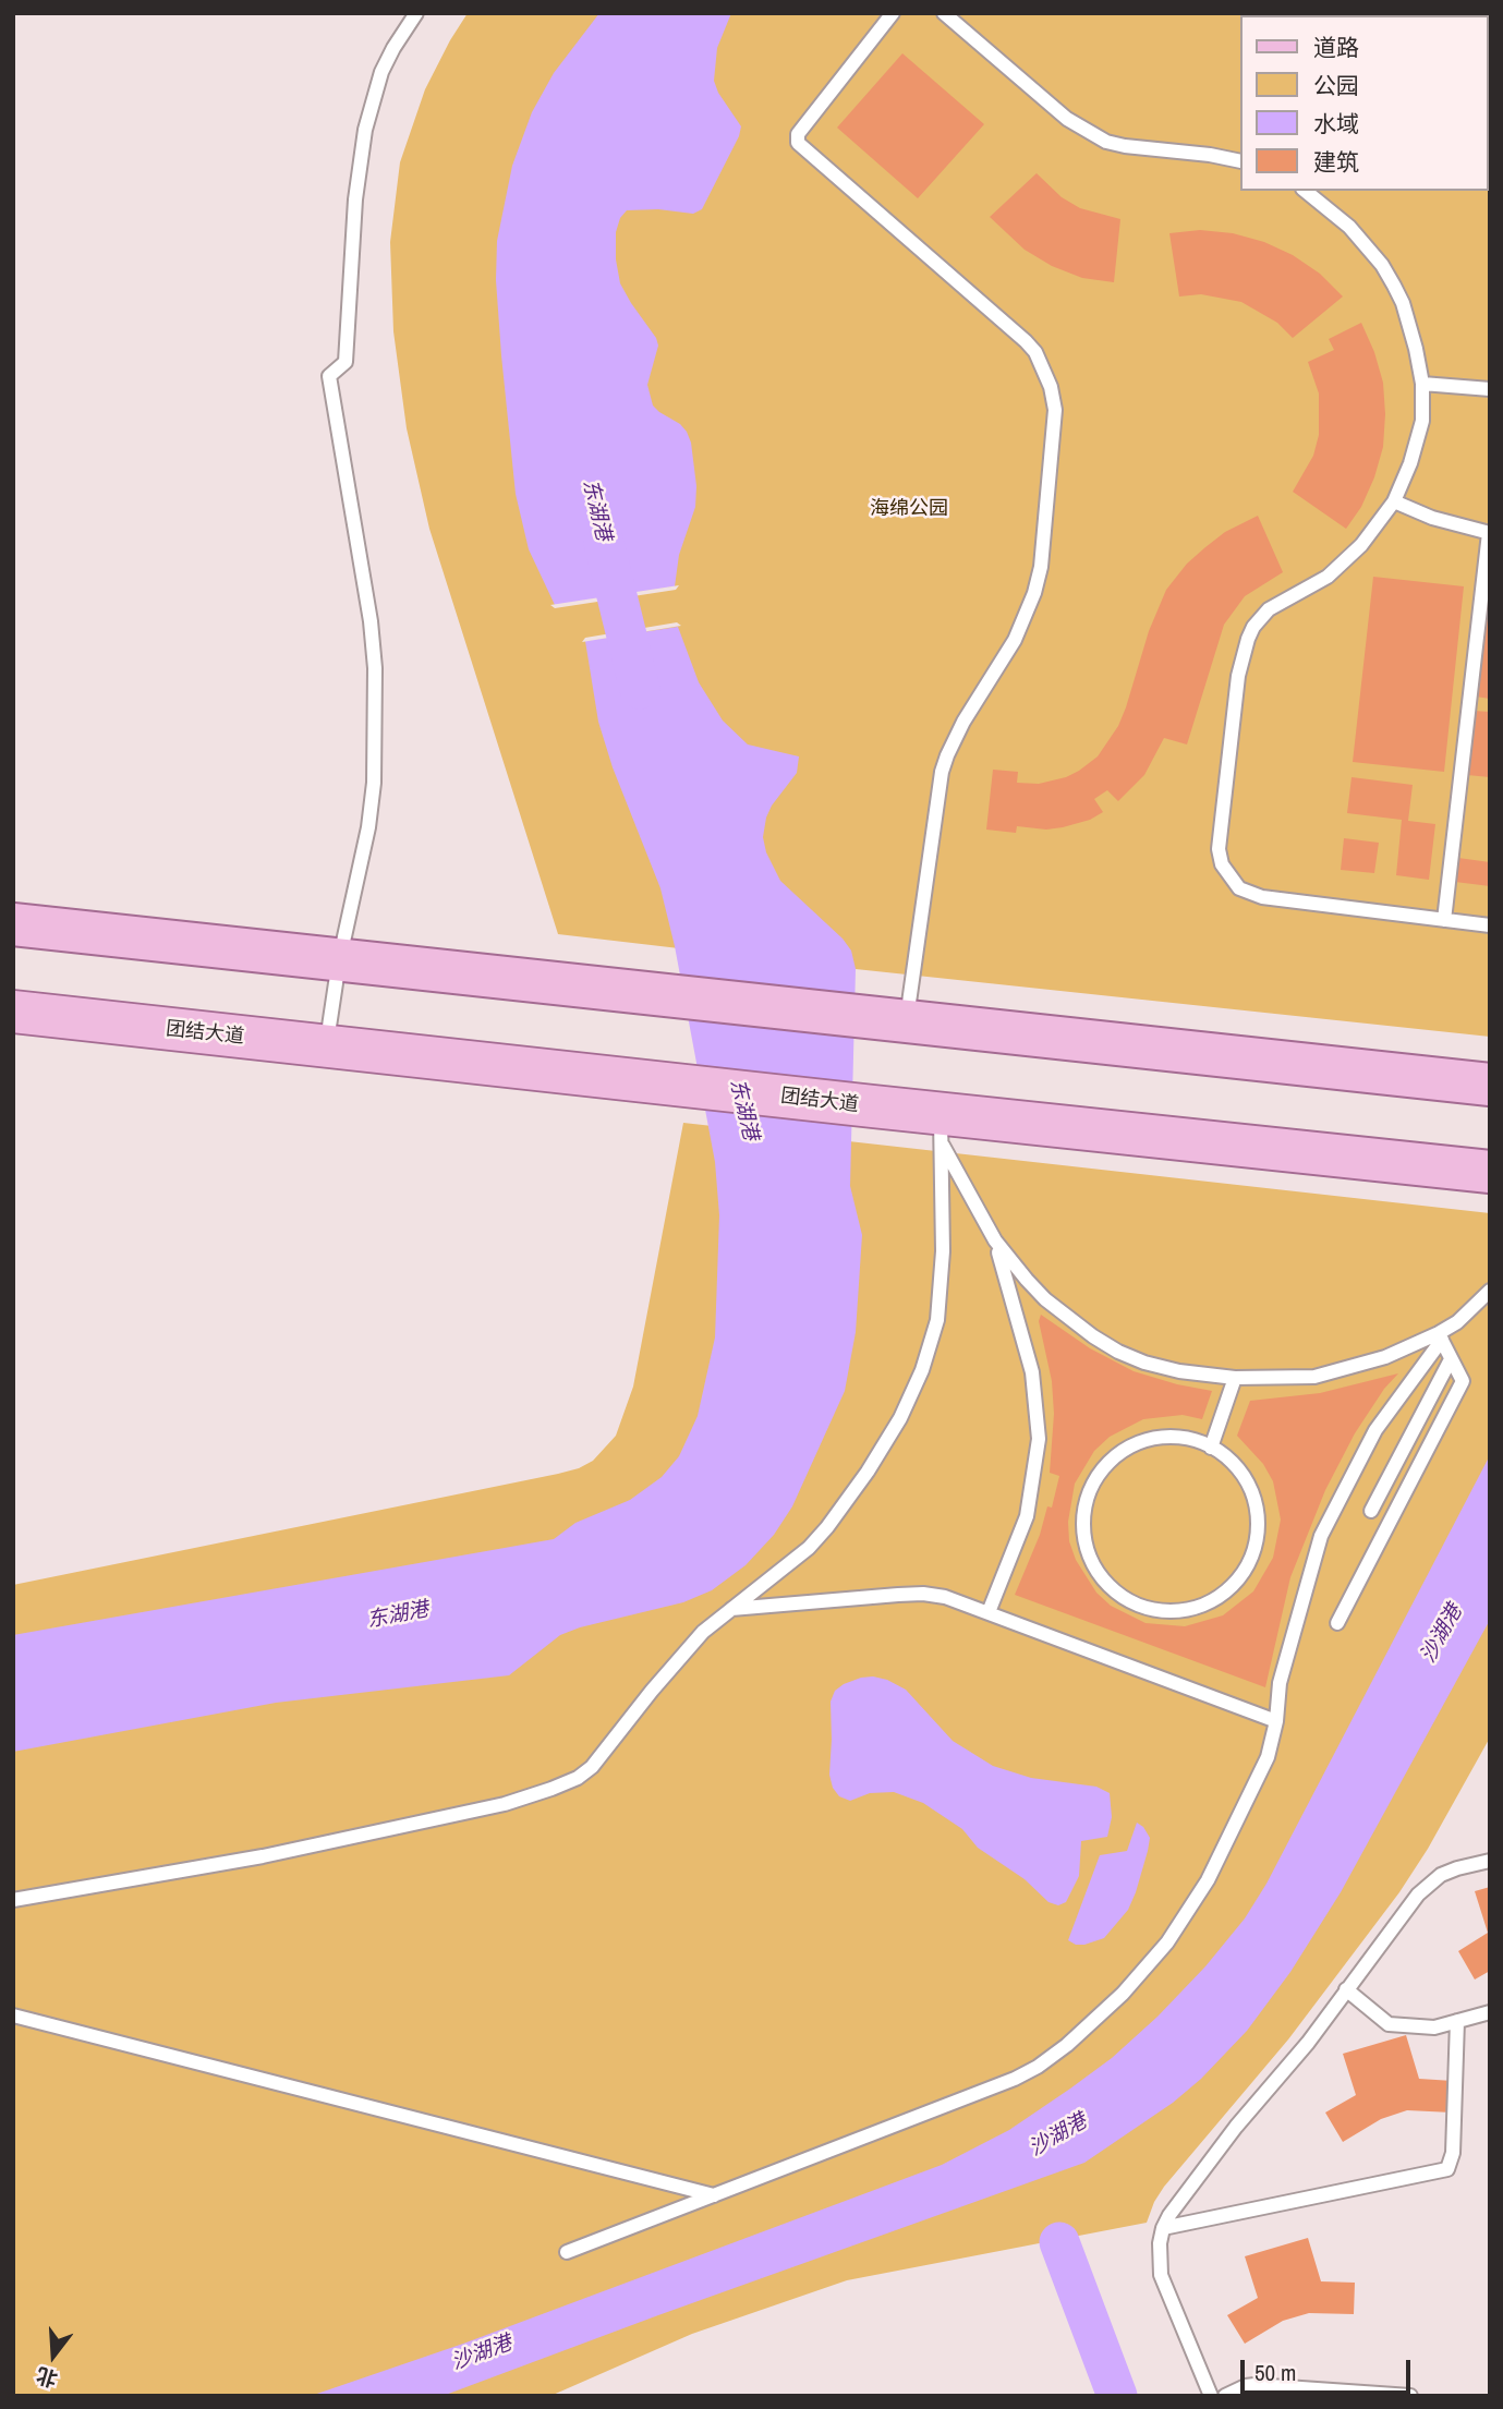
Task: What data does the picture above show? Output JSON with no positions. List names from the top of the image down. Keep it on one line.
{"streets":{"main road":["团结大道"]},"water":["东湖港","沙湖港"],"parks":["海绵公园"],"legend":["道路","公园","水域","建筑"],"scale_bar":"50 m","north":"bottom"}
